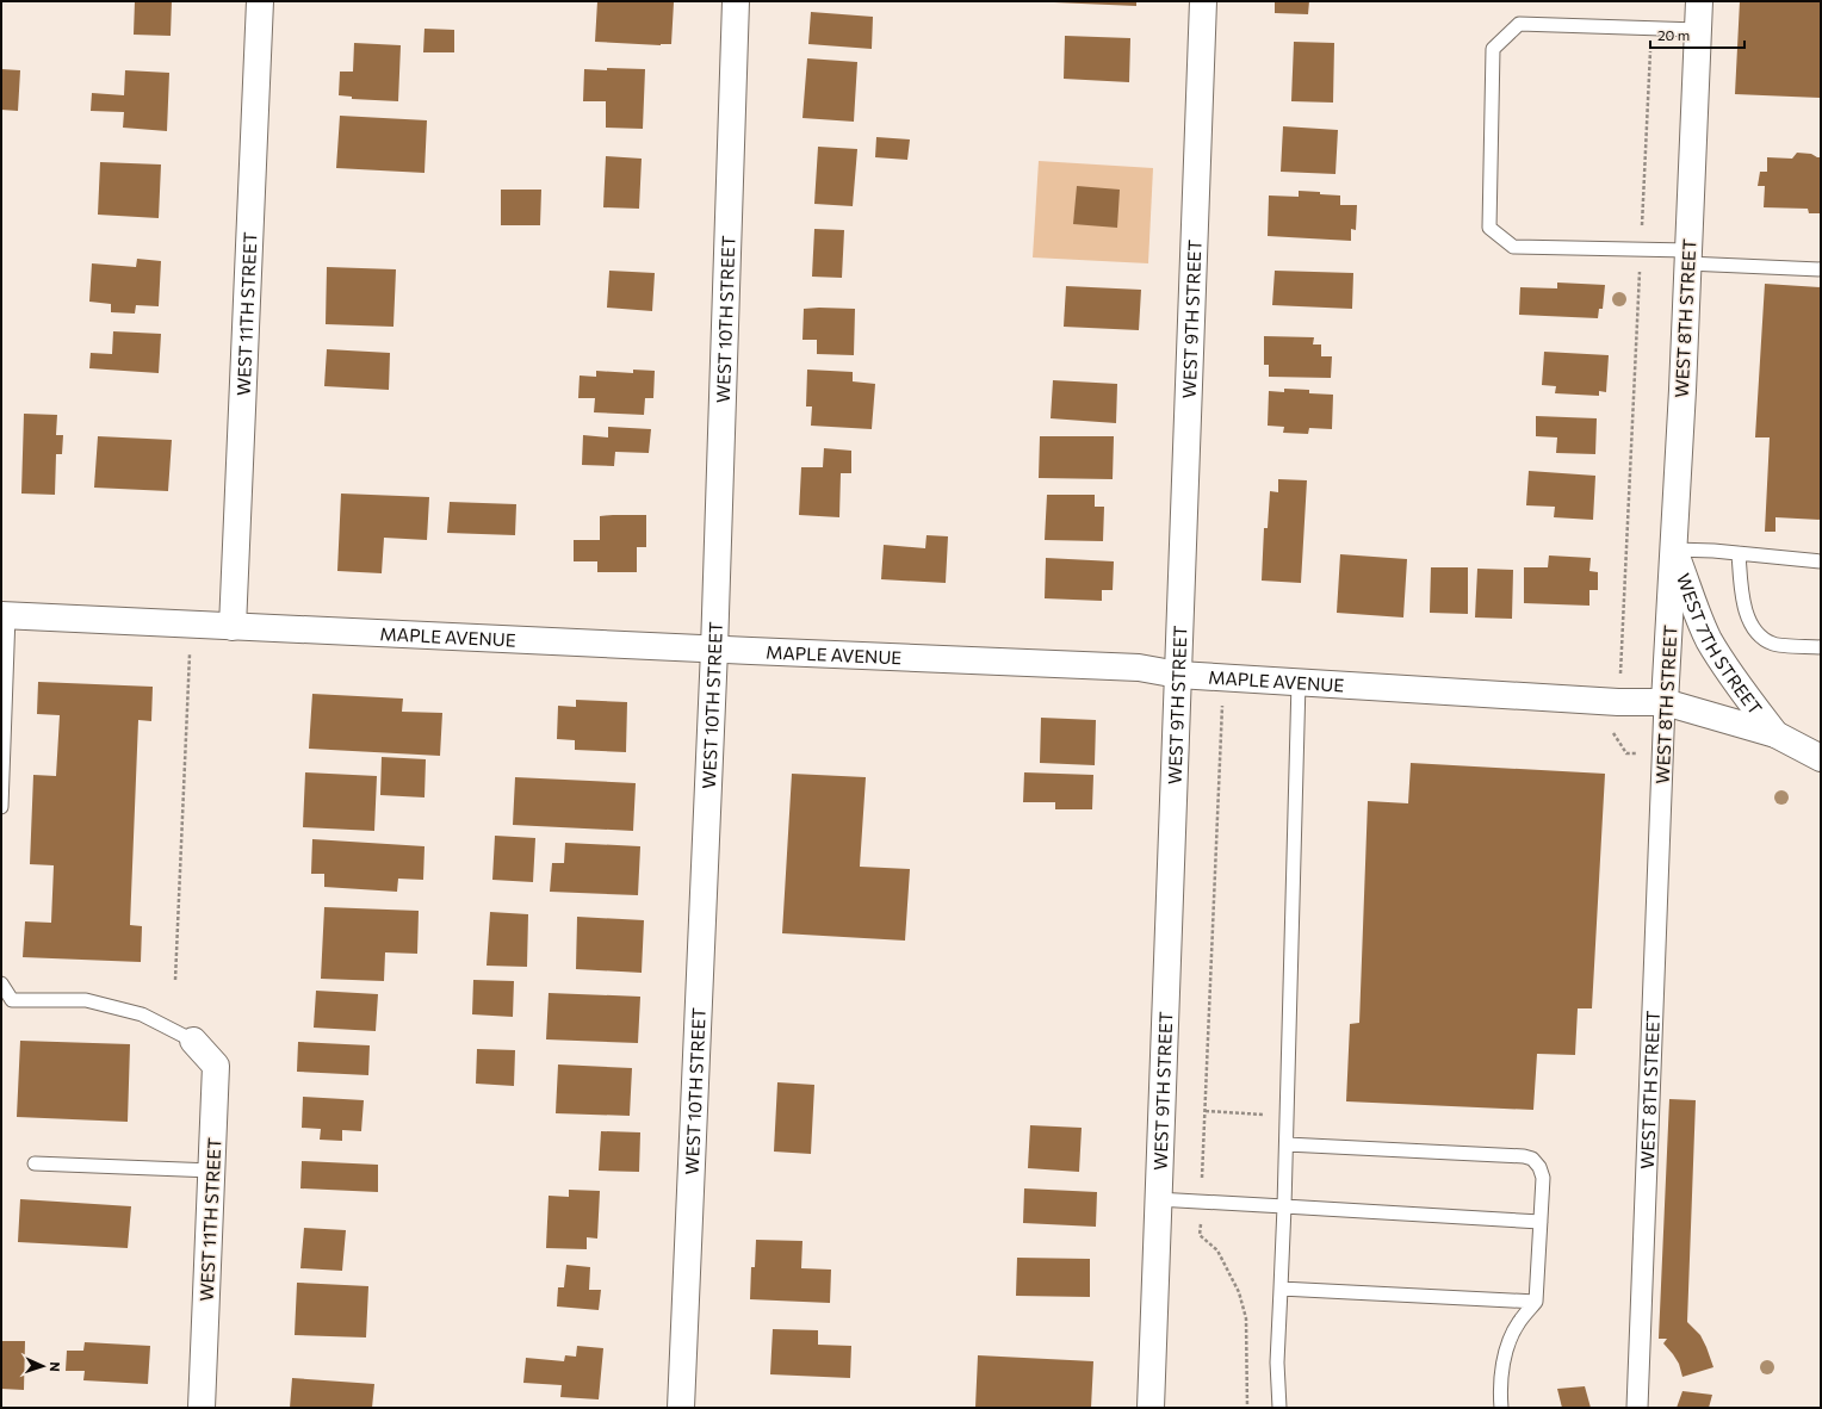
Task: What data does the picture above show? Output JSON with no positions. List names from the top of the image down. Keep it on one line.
{"streets":{"street":["WEST 11TH STREET","WEST 10TH STREET","WEST 9TH STREET","WEST 8TH STREET","MAPLE AVENUE","WEST 7TH STREET"]},"crossings":[["WEST 11TH STREET","MAPLE AVENUE"],["WEST 10TH STREET","MAPLE AVENUE"],["WEST 9TH STREET","MAPLE AVENUE"],["WEST 8TH STREET","MAPLE AVENUE"],["WEST 8TH STREET","WEST 7TH STREET"],["MAPLE AVENUE","WEST 7TH STREET"]],"scale_bar":"20 m","north":"right"}
